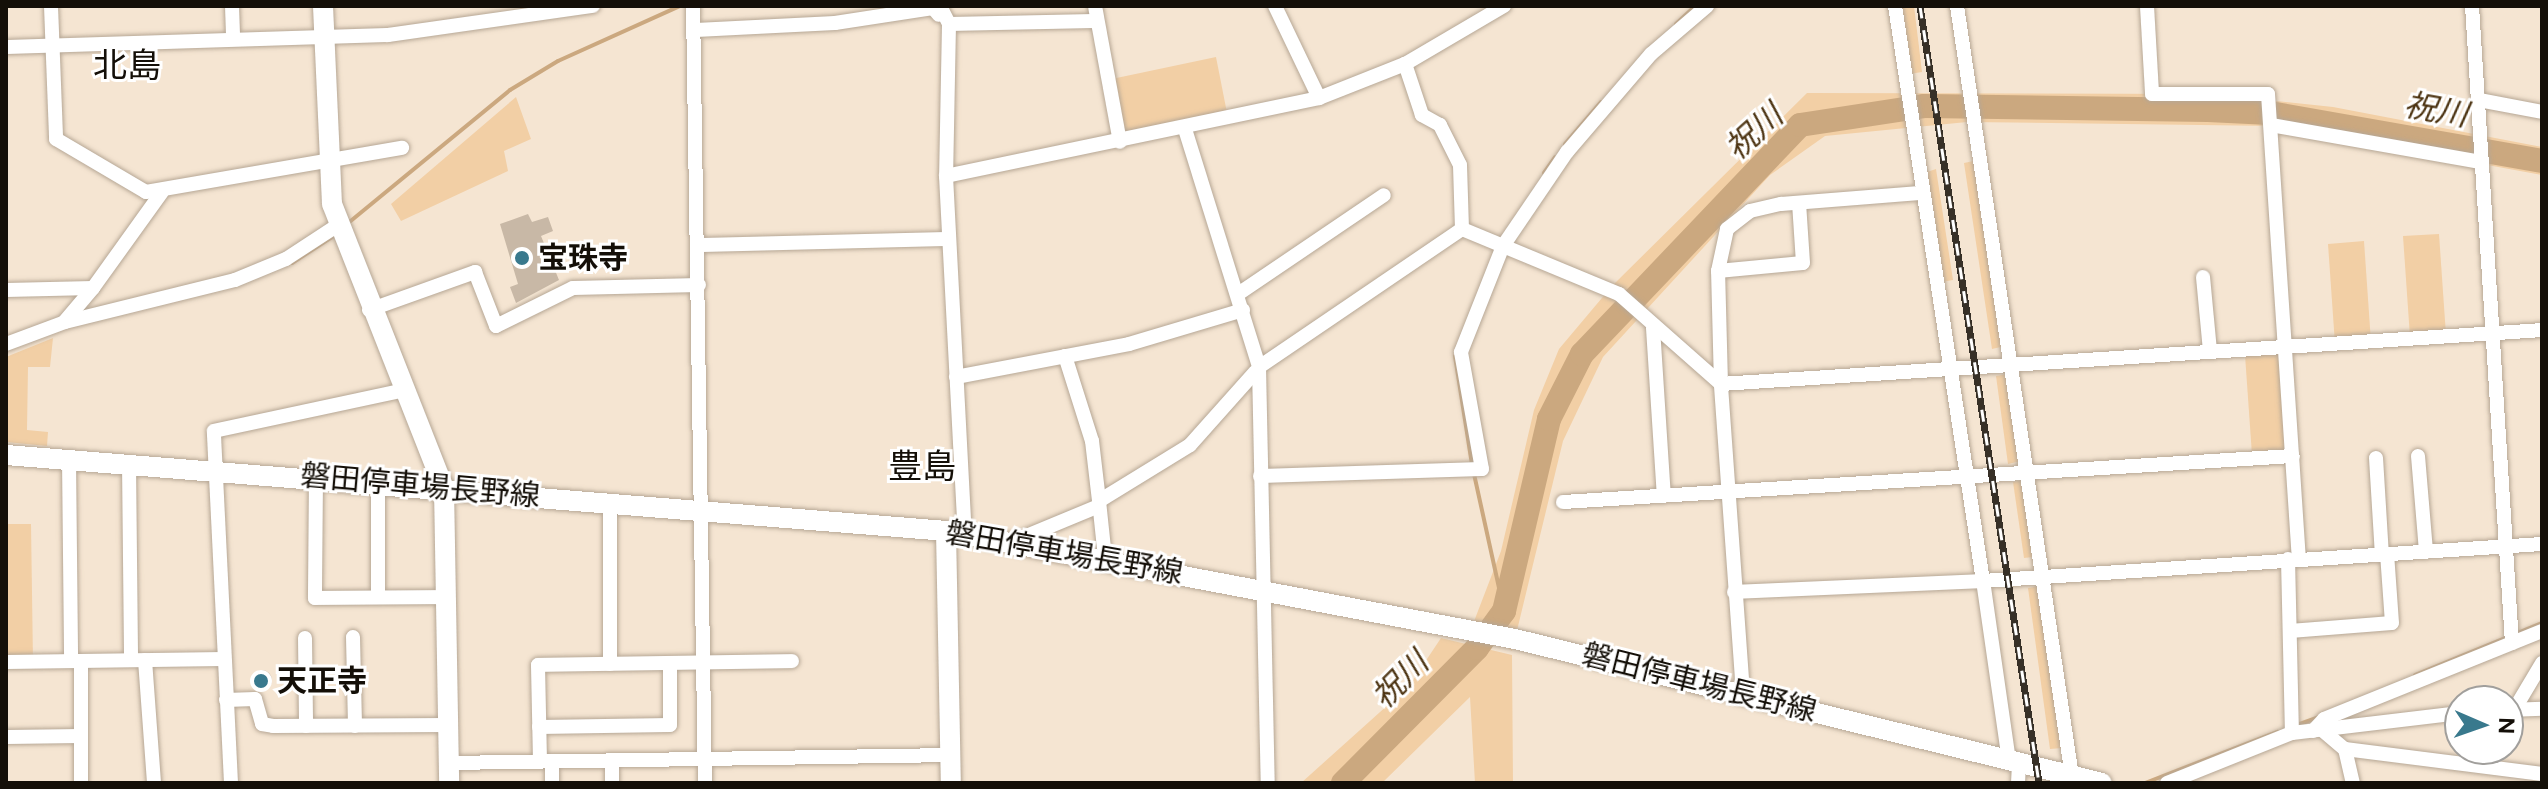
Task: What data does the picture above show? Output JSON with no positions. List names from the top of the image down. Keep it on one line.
{"streets":{"main road":["磐田停車場長野線"]},"districts":["北島","豊島"],"water":["祝川"],"places":["宝珠寺","天正寺"],"north":"right"}
